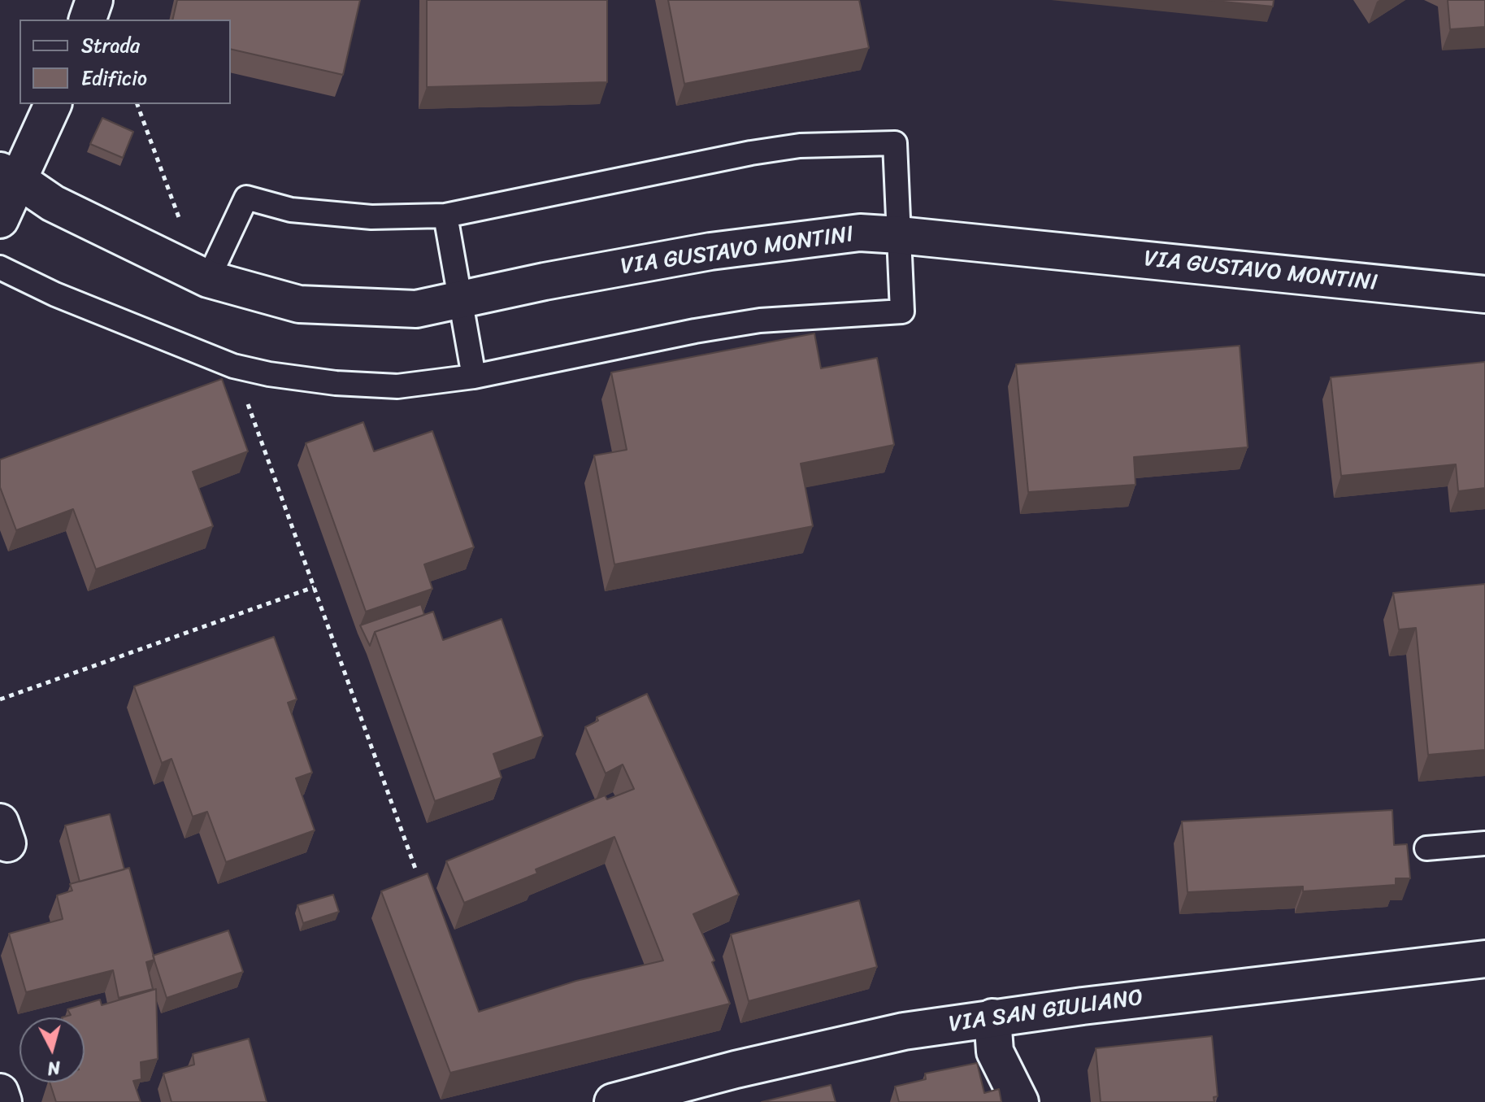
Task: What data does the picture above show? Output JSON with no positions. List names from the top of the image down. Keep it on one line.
{"streets":{"street":["VIA GUSTAVO MONTINI","VIA SAN GIULIANO"]},"legend":["Strada","Edificio"],"north":"bottom"}
